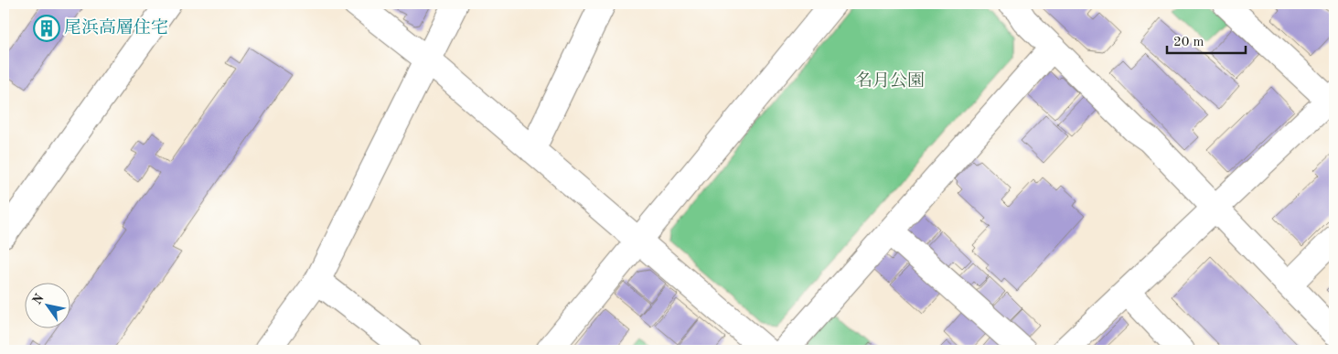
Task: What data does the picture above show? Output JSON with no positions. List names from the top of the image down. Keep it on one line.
{"parks":["名月公園"],"places":{"building":["尾浜高層住宅"]},"scale_bar":"20 m","north":"top left"}
